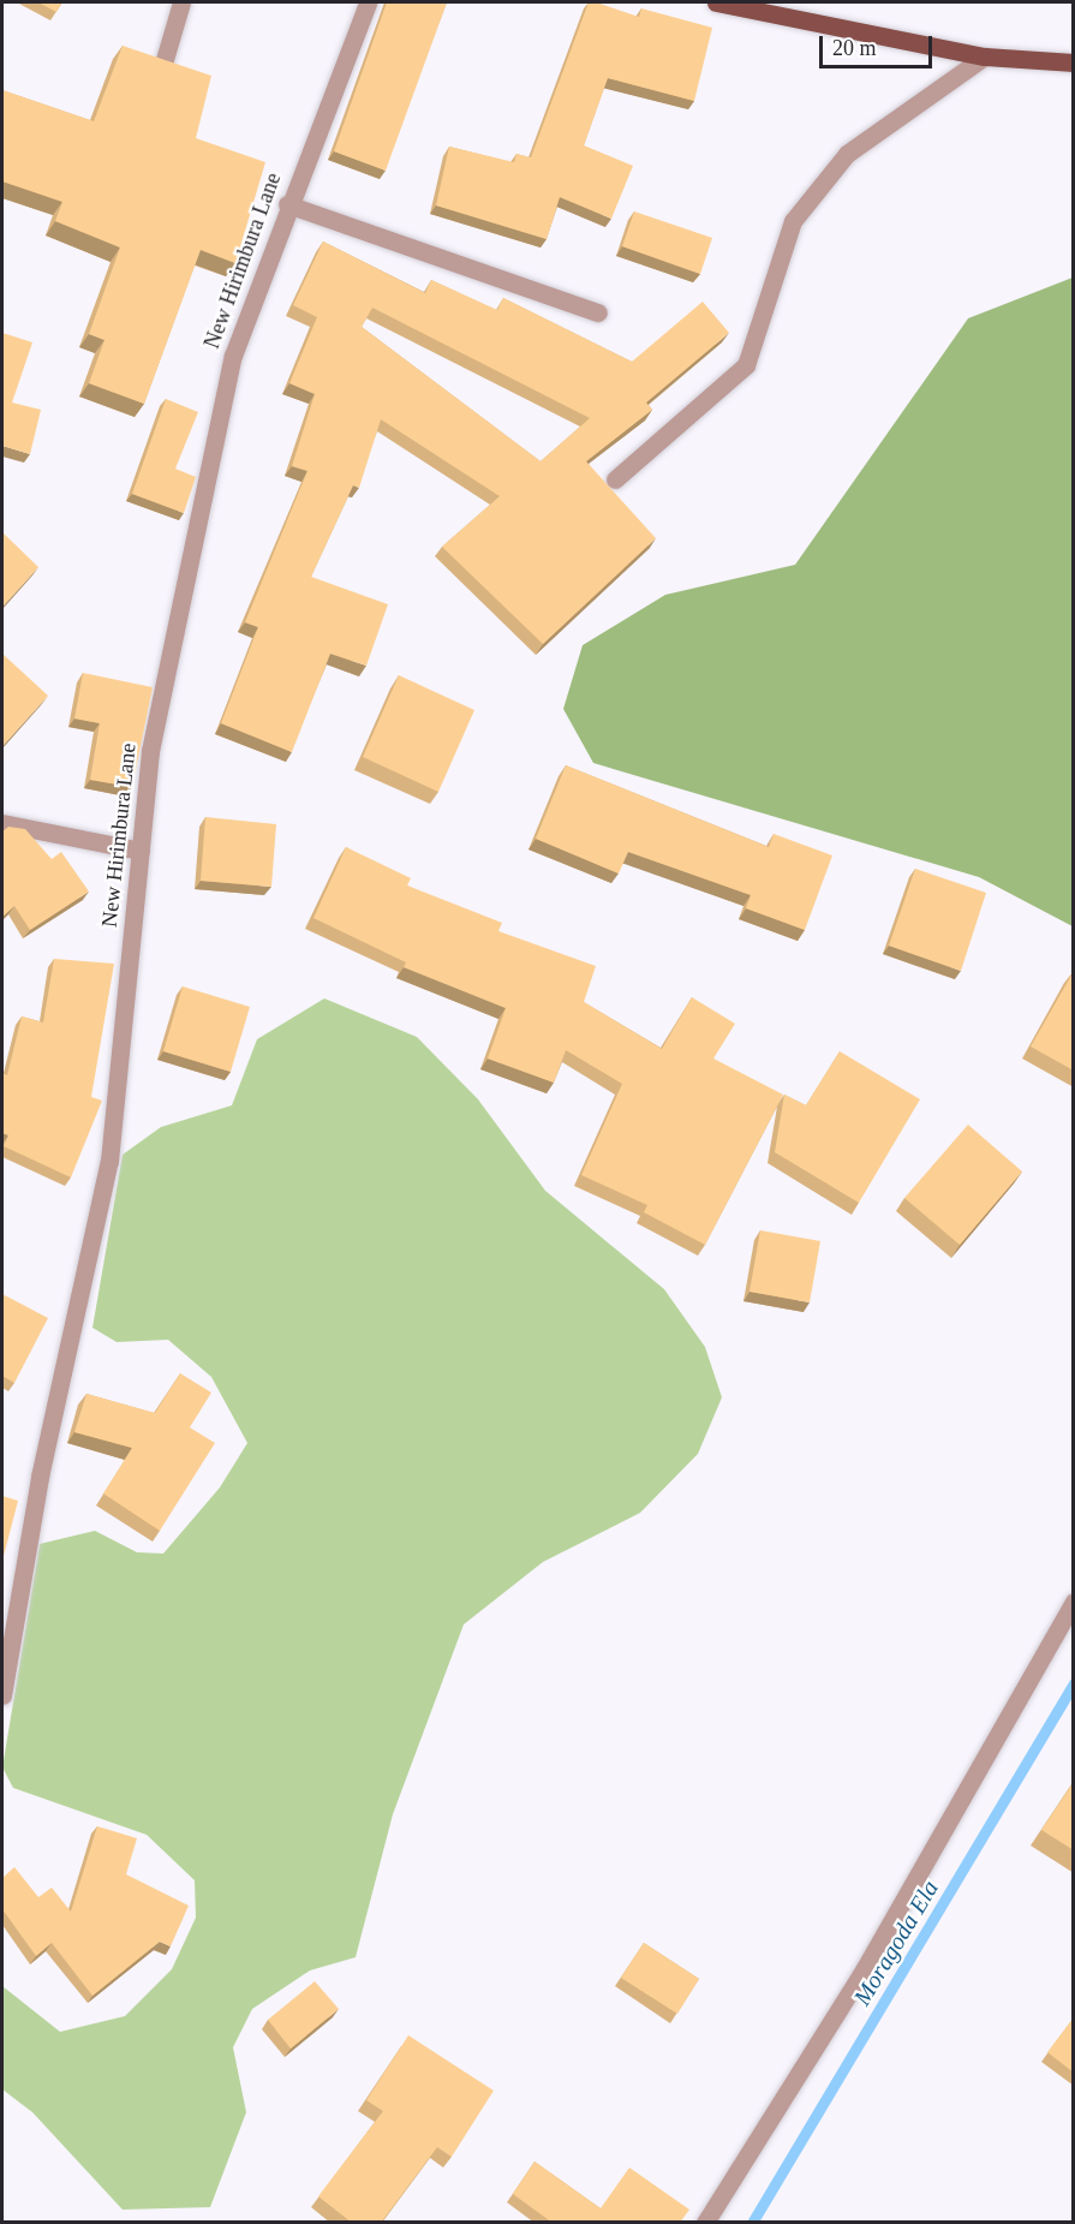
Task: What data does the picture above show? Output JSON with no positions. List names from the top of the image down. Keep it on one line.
{"streets":{"street":["New Hirimbura Lane"]},"water":["Moragoda Ela"],"scale_bar":"20 m"}
